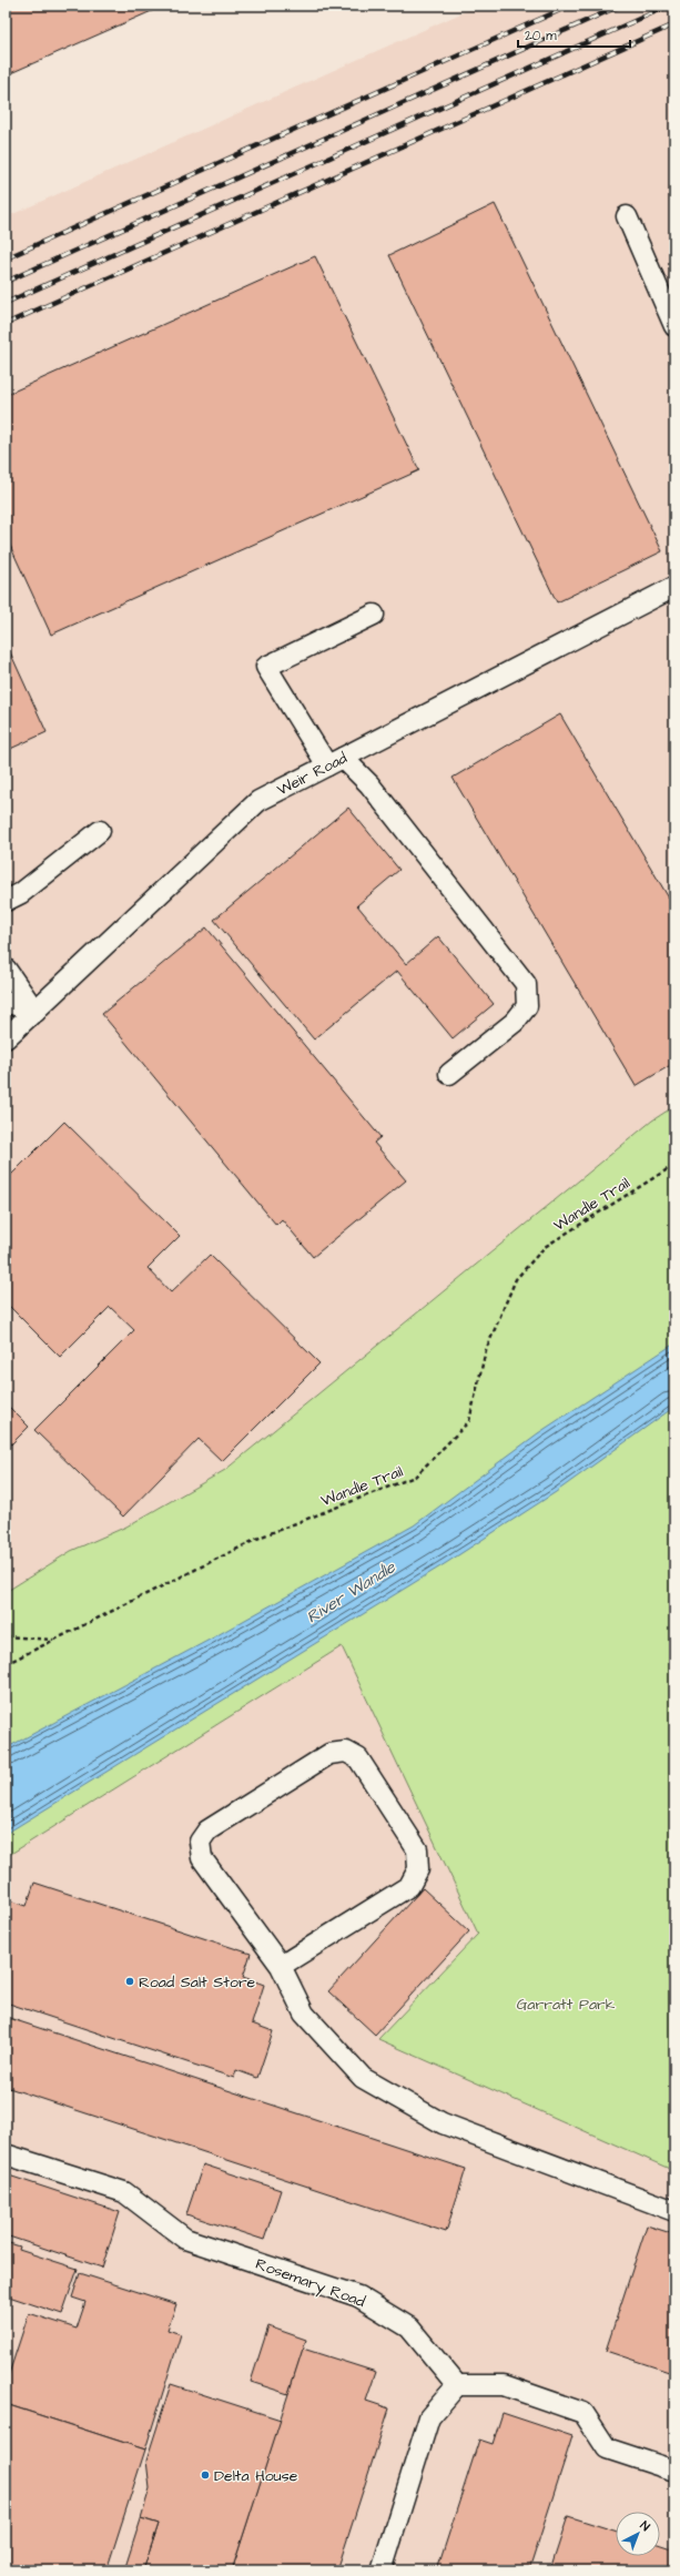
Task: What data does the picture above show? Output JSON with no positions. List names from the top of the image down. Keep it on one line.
{"streets":{"lane":["Weir Road","Rosemary Road"],"path":["Wandle Trail"]},"water":["River Wandle"],"parks":["Garratt Park"],"places":["Road Salt Store","Delta House"],"scale_bar":"20 m","north":"top right"}
